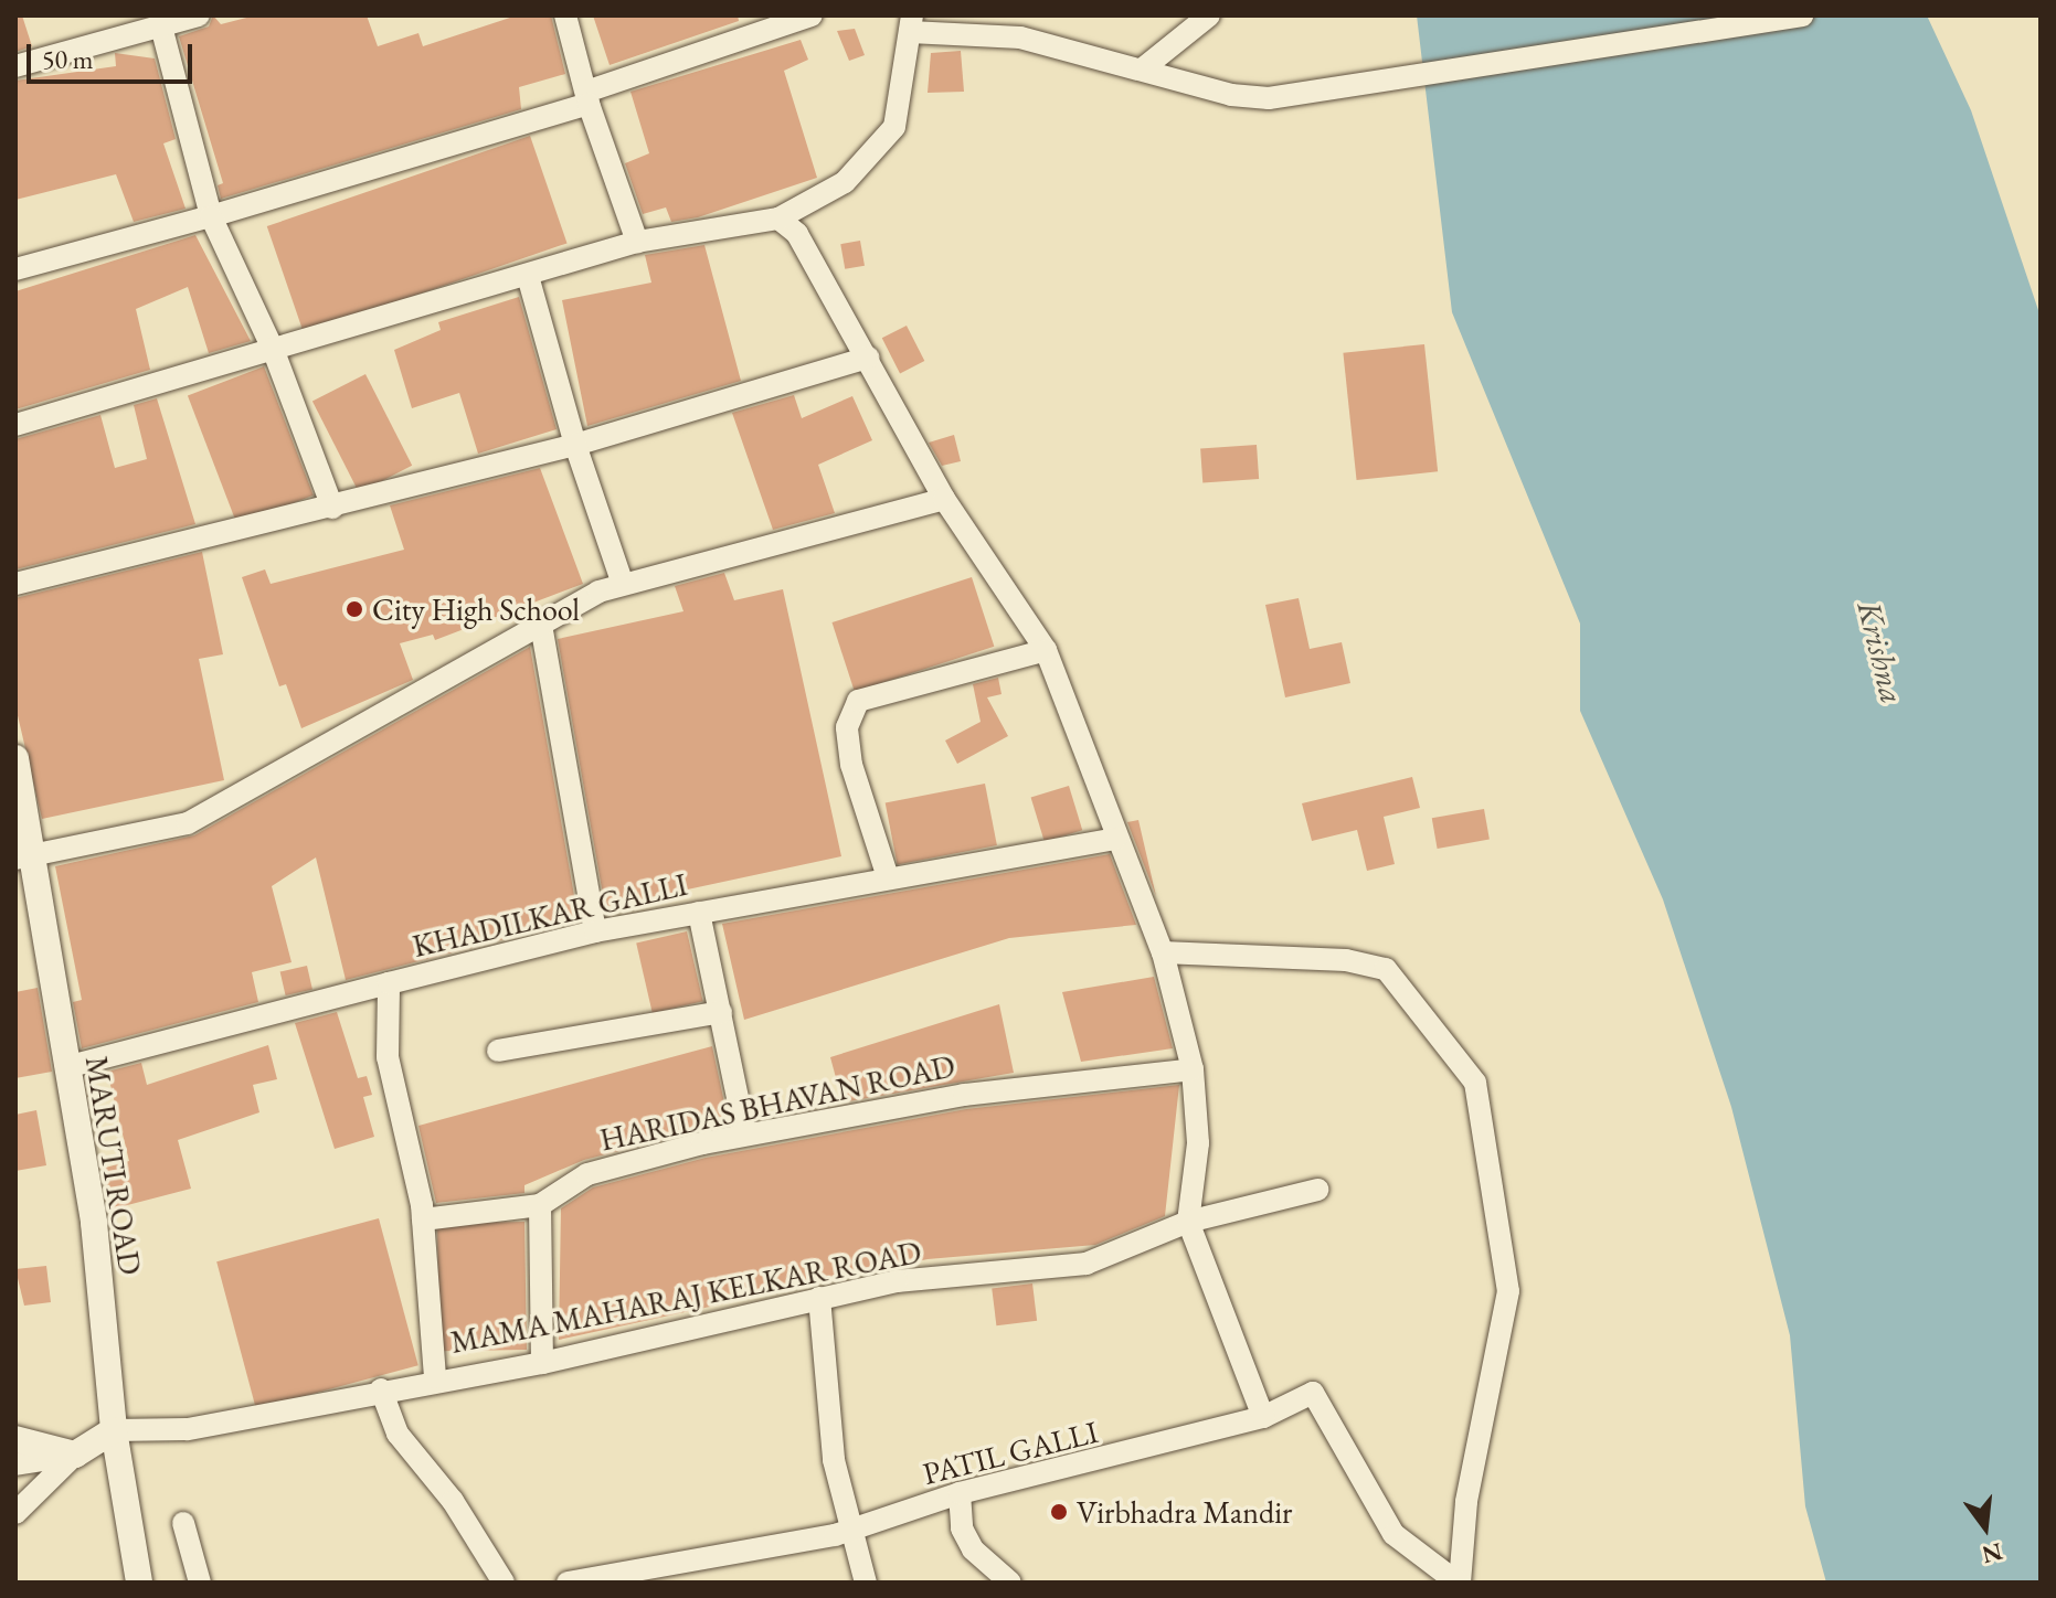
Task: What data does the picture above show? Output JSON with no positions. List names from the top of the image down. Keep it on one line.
{"streets":{"street":["KHADILKAR GALLI","HARIDAS BHAVAN ROAD","MARUTI ROAD","MAMA MAHARAJ KELKAR ROAD","PATIL GALLI"]},"crossings":[["KHADILKAR GALLI","MAMA MAHARAJ KELKAR ROAD"],["MARUTI ROAD","MAMA MAHARAJ KELKAR ROAD"]],"water":["Krishna"],"places":["City High School","Virbhadra Mandir"],"scale_bar":"50 m","north":"bottom"}
